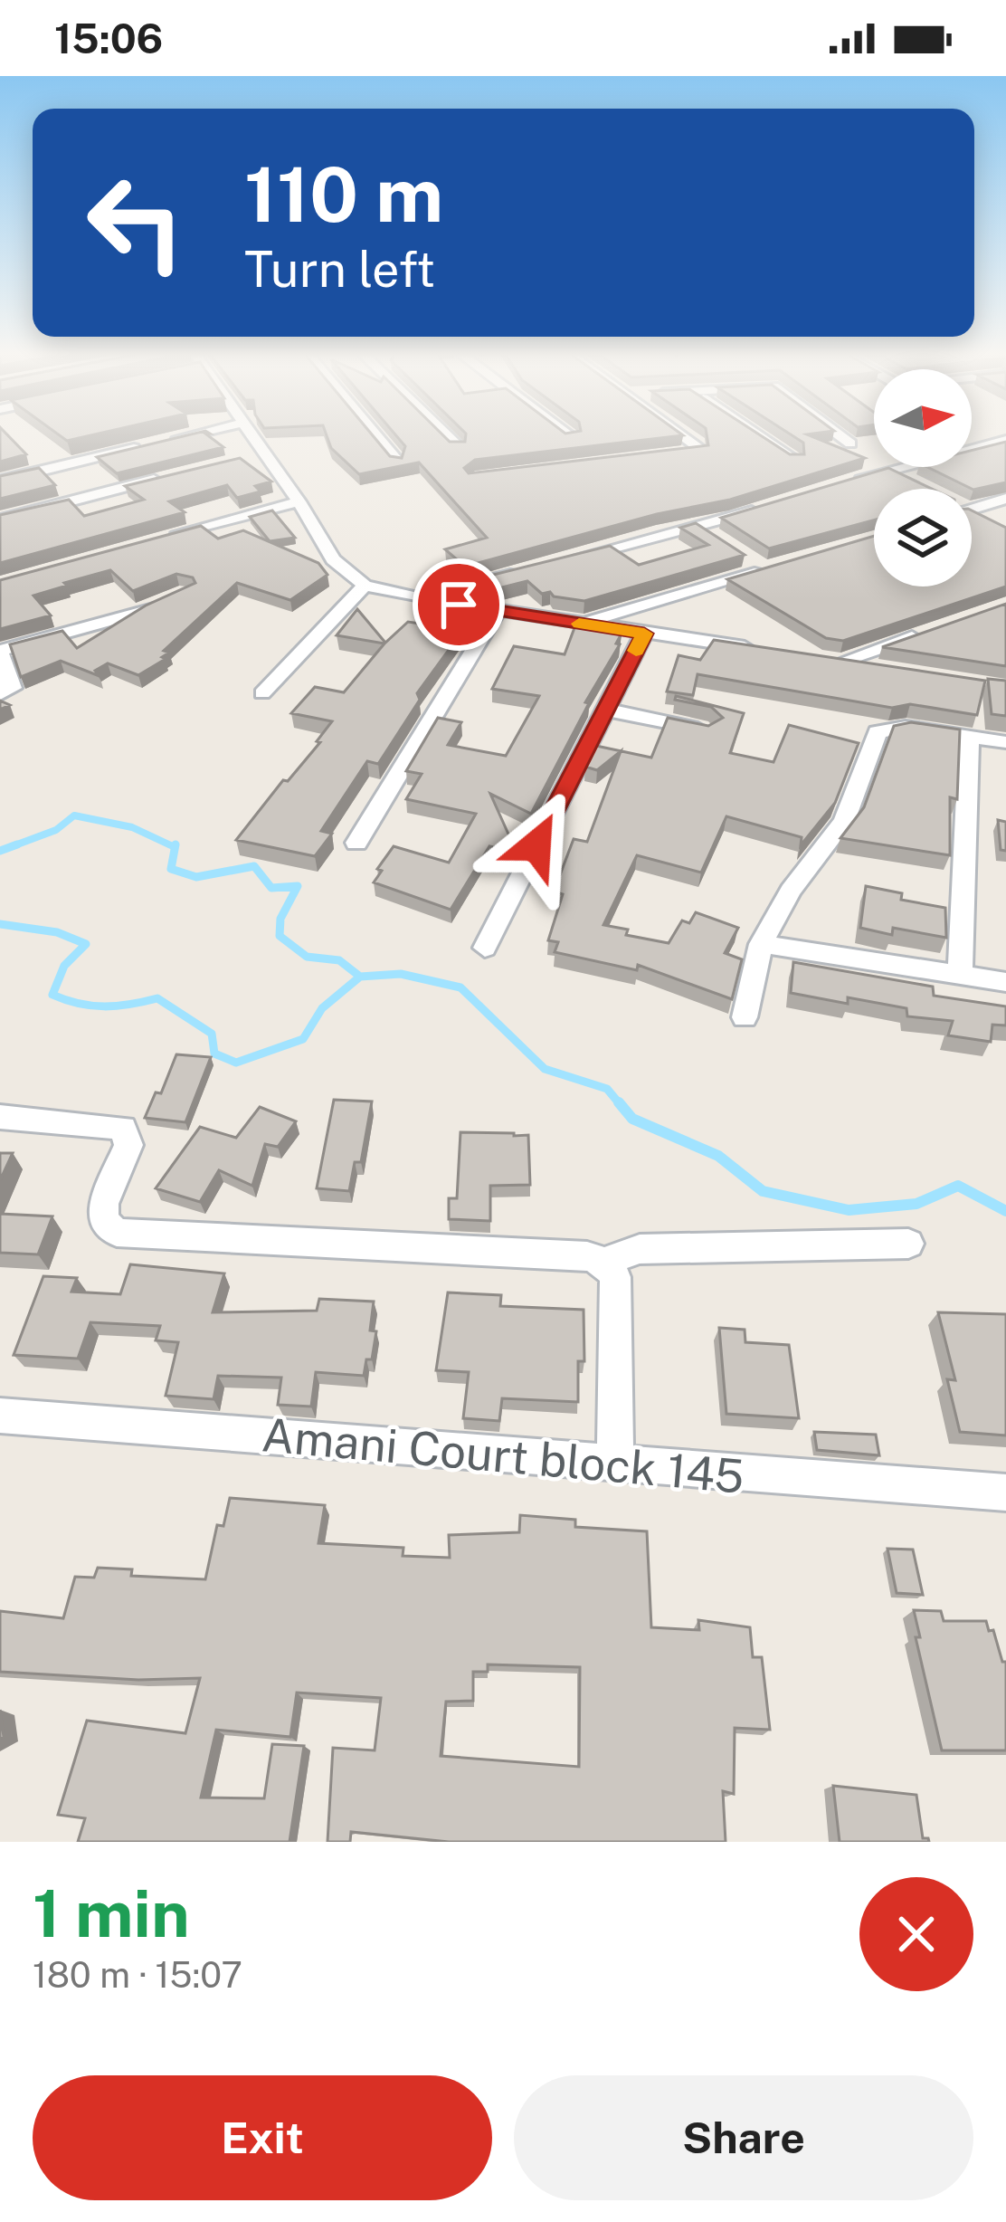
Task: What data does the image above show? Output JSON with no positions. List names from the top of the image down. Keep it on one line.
{"streets":{"street":["Amani Court block 145"]},"north":"right","page":{"status":"15:06","turn":["110 m","Turn left"],"heading":["1 min","180 m · 15:07"],"buttons":["Exit","Share"]}}
